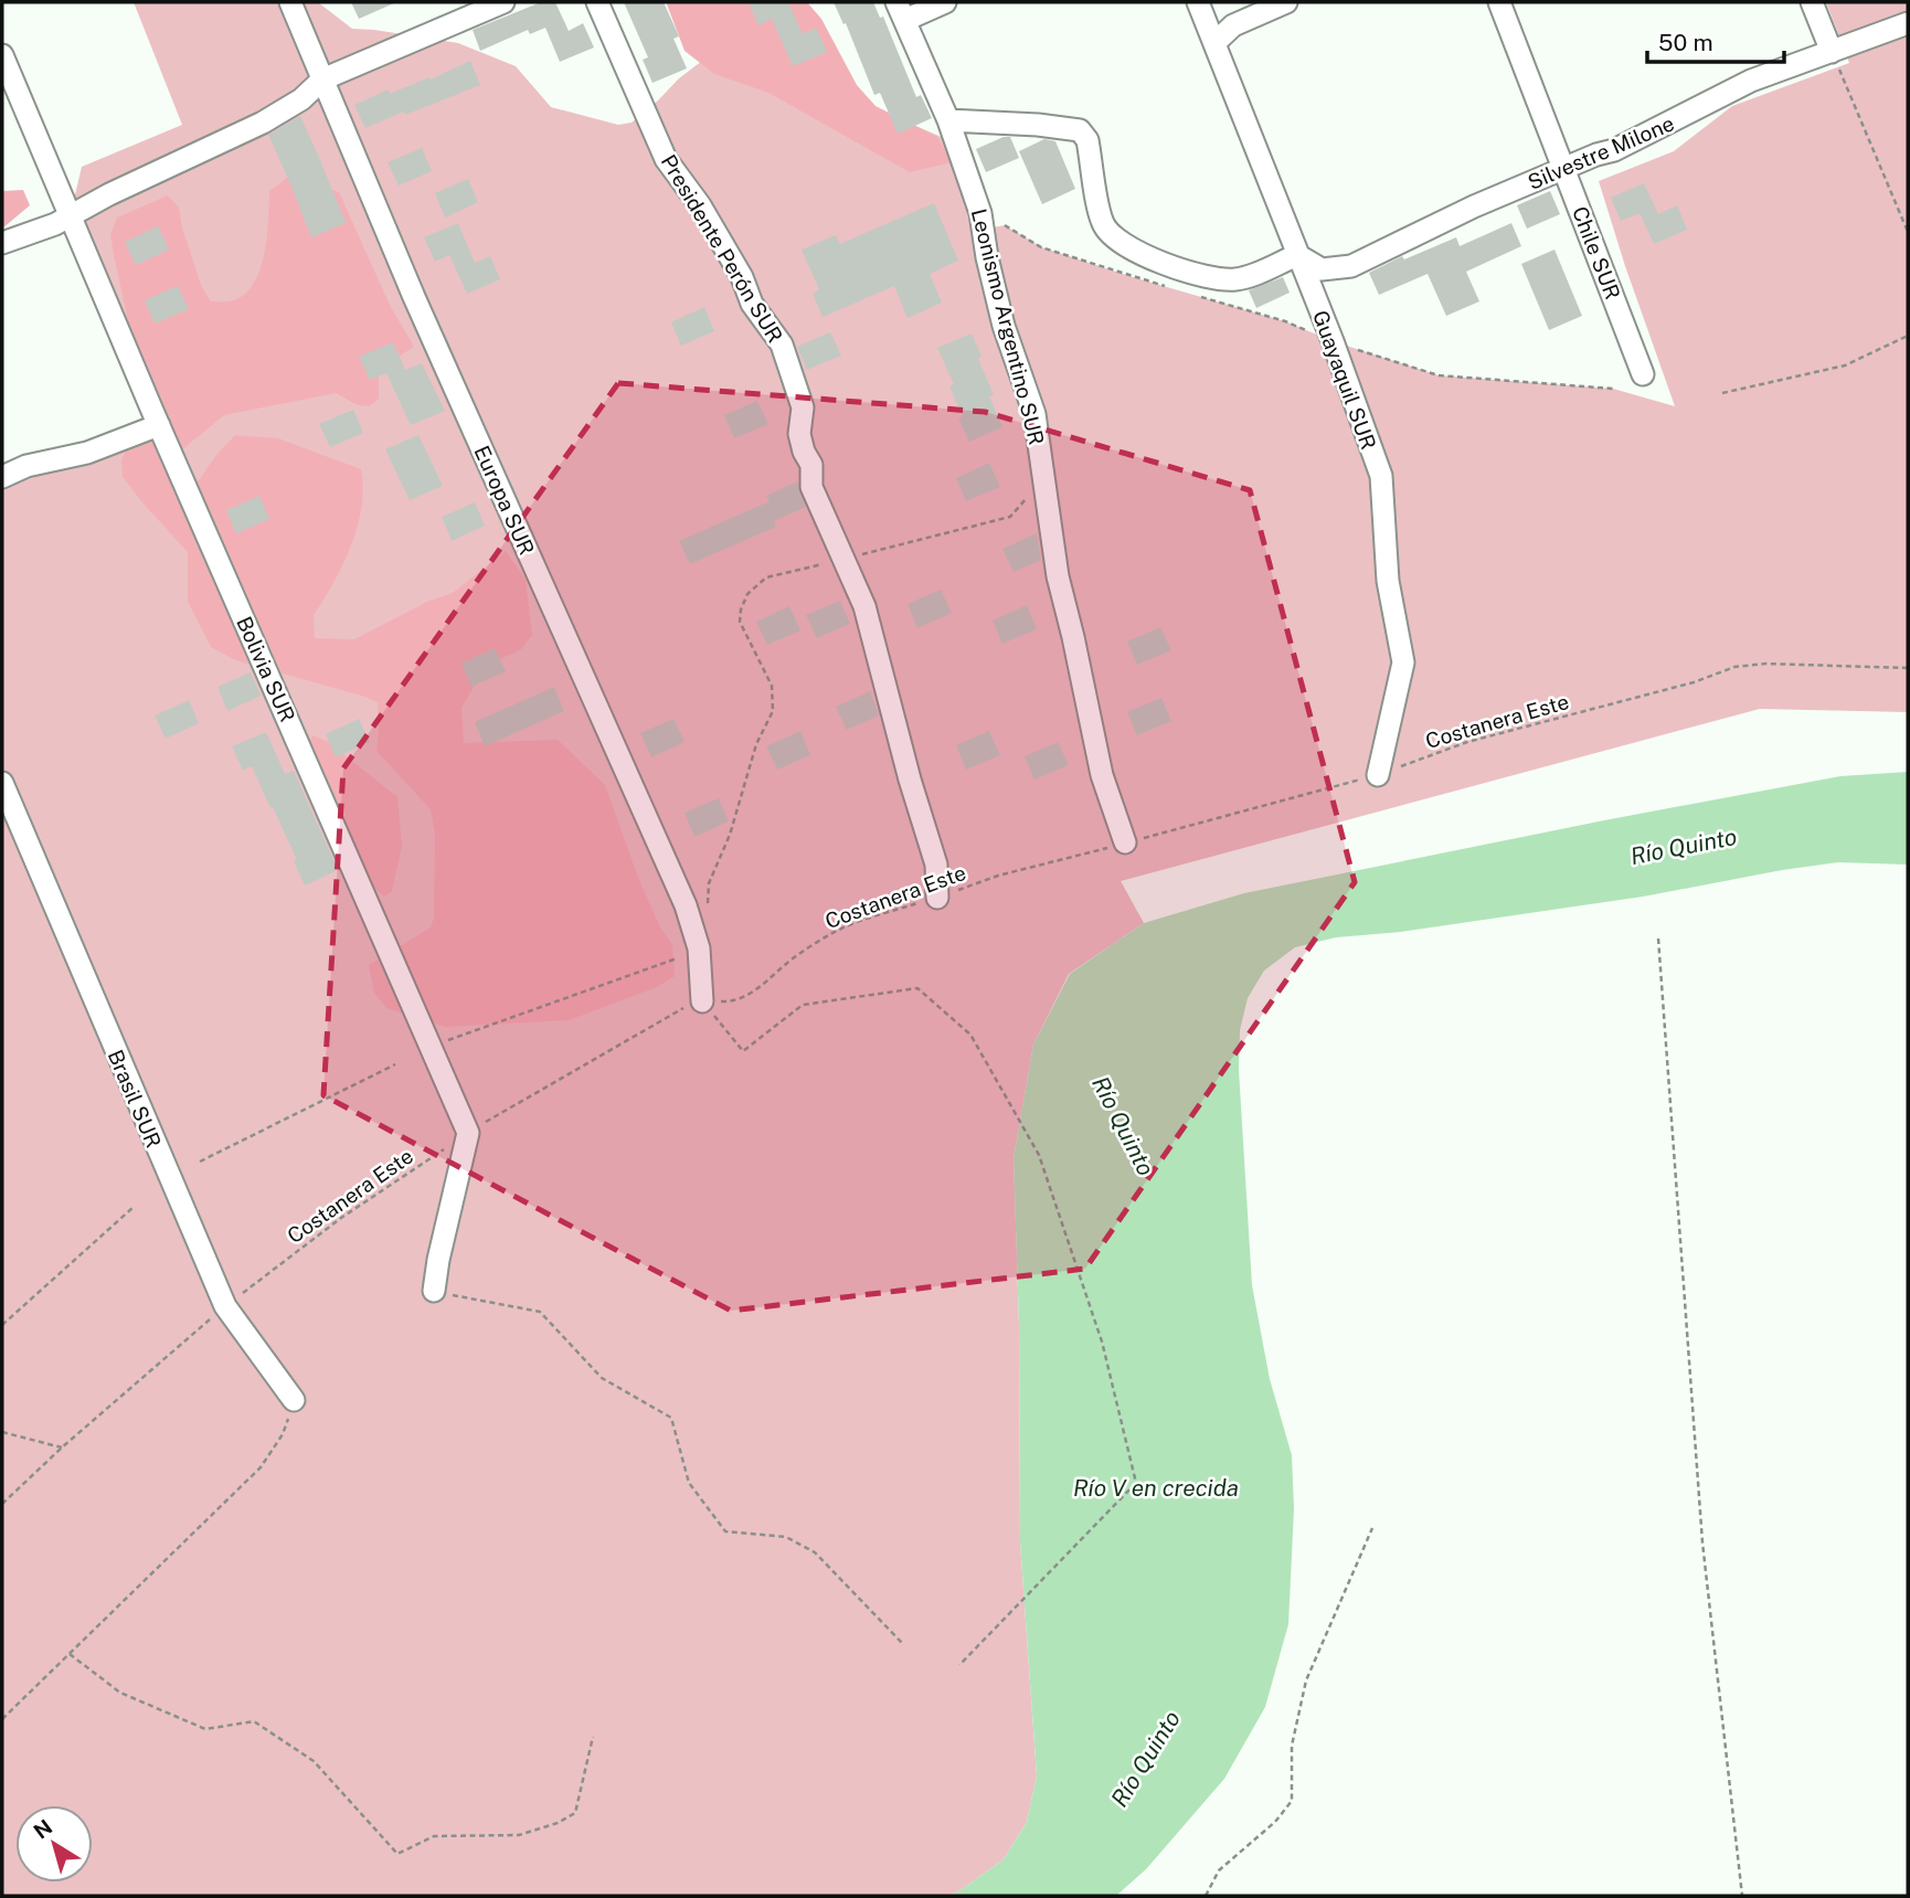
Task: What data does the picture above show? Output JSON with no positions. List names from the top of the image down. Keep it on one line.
{"streets":{"street":["Silvestre Milone","Presidente Perón SUR","Chile SUR","Leonismo Argentino SUR","Guayaquil SUR","Europa SUR","Bolivia SUR","Brasil SUR"],"path":["Costanera Este"]},"crossings":[["Silvestre Milone","Chile SUR"],["Silvestre Milone","Guayaquil SUR"],["Presidente Perón SUR","Costanera Este"],["Leonismo Argentino SUR","Costanera Este"],["Guayaquil SUR","Costanera Este"],["Europa SUR","Costanera Este"],["Bolivia SUR","Costanera Este"],["Costanera Este","Brasil SUR"]],"water":["Río Quinto","Río V en crecida"],"scale_bar":"50 m","north":"top left"}
